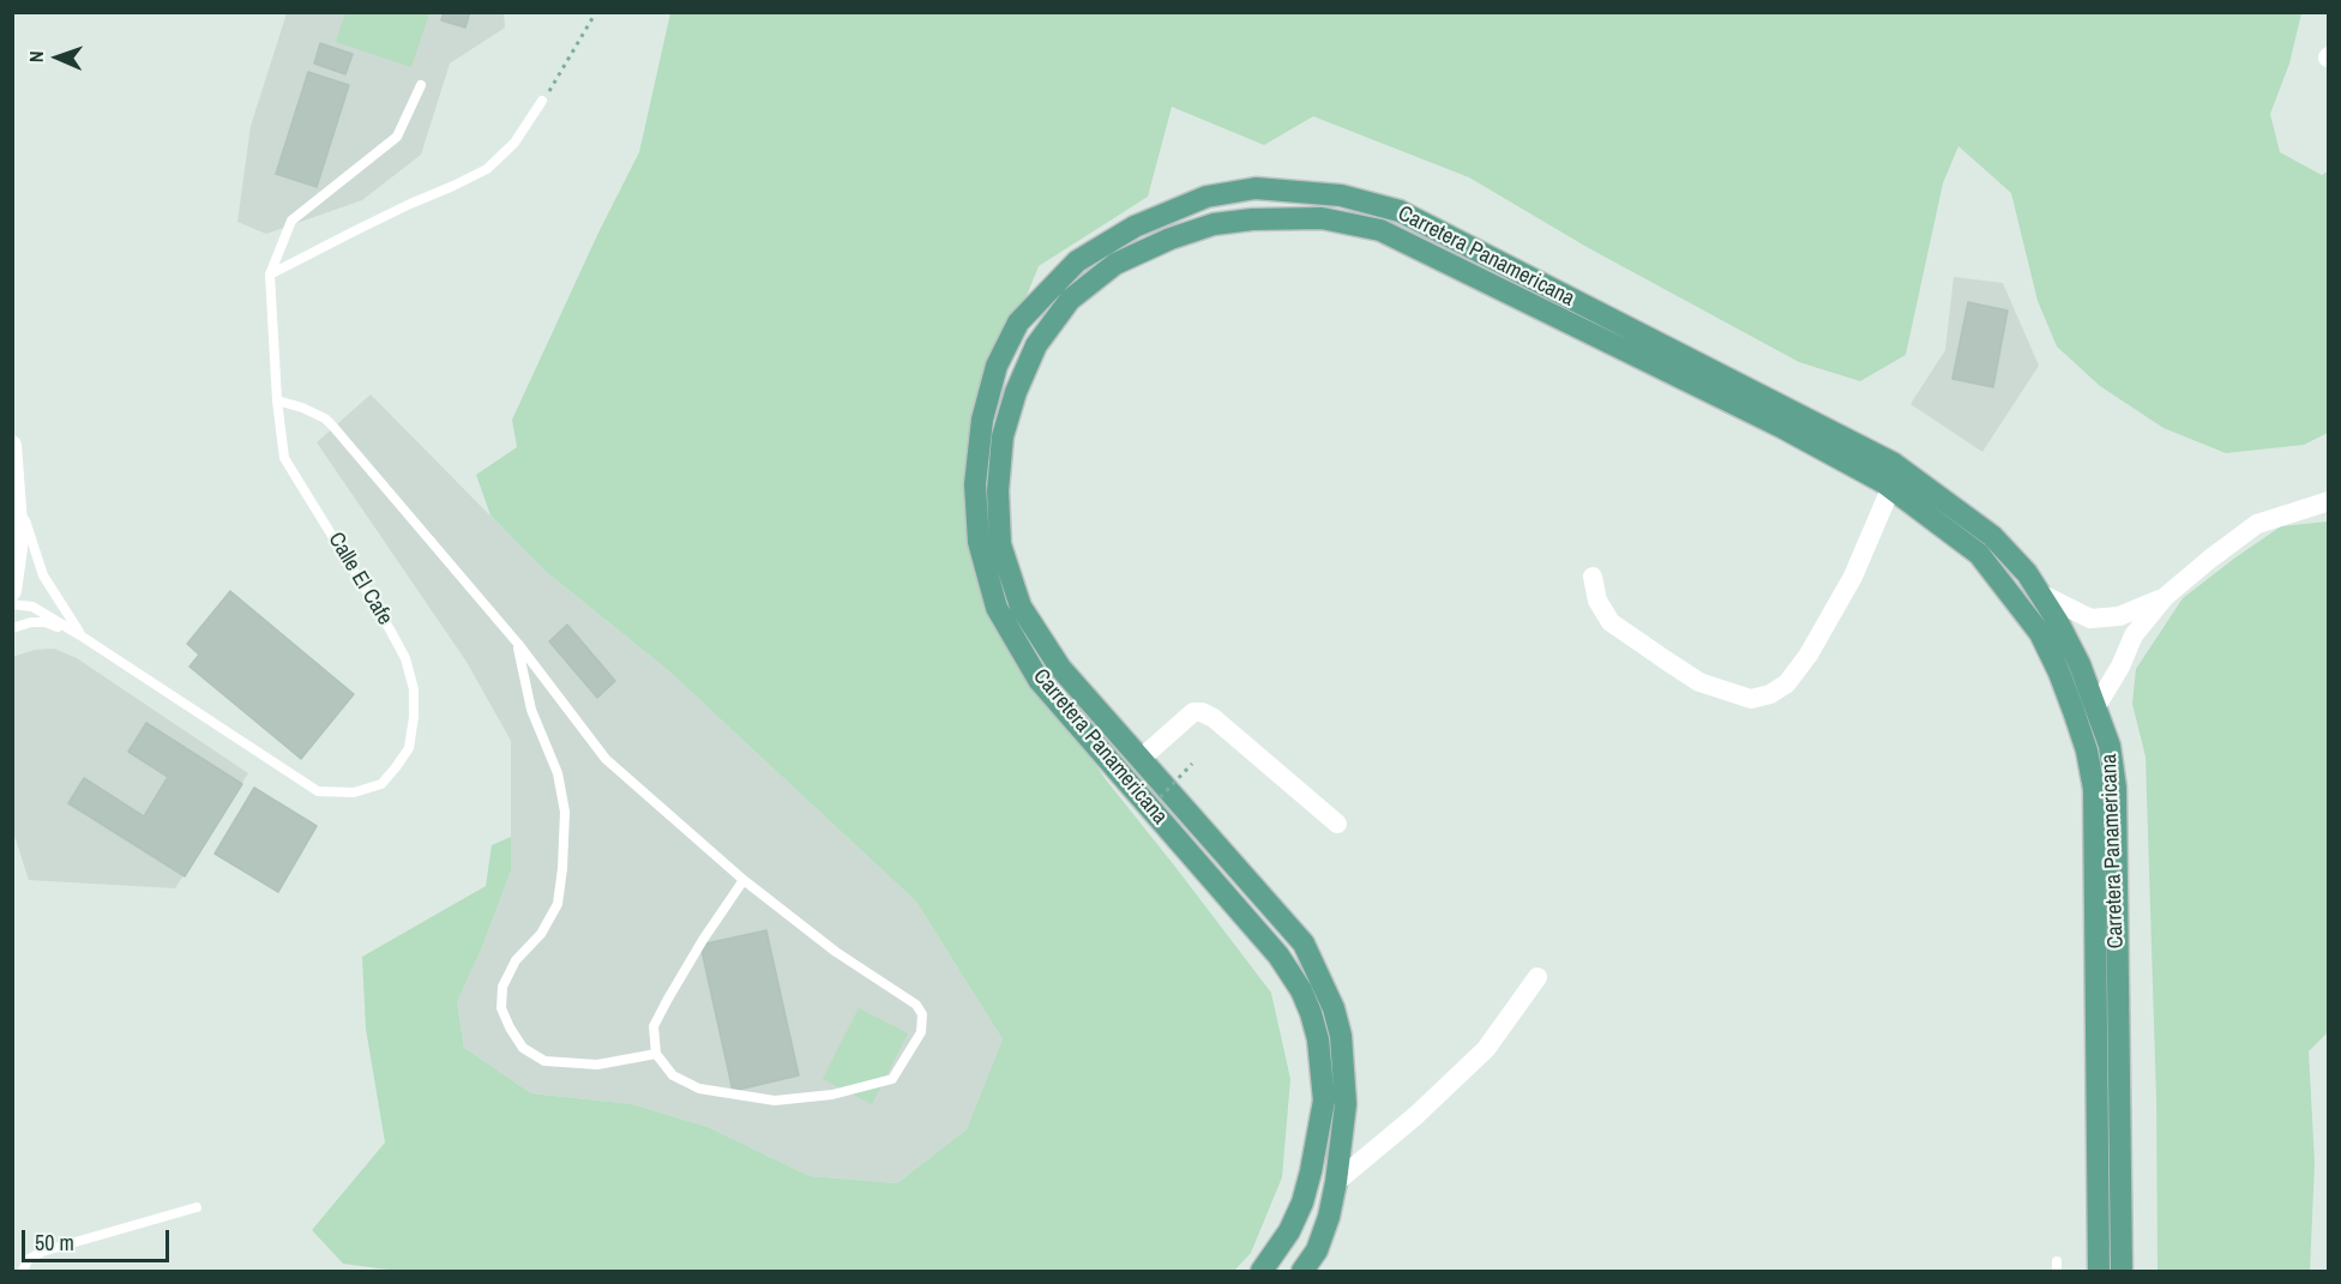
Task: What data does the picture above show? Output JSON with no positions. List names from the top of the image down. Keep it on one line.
{"streets":{"main road":["Carretera Panamericana"],"lane":["Calle El Cafe"]},"scale_bar":"50 m","north":"left"}
